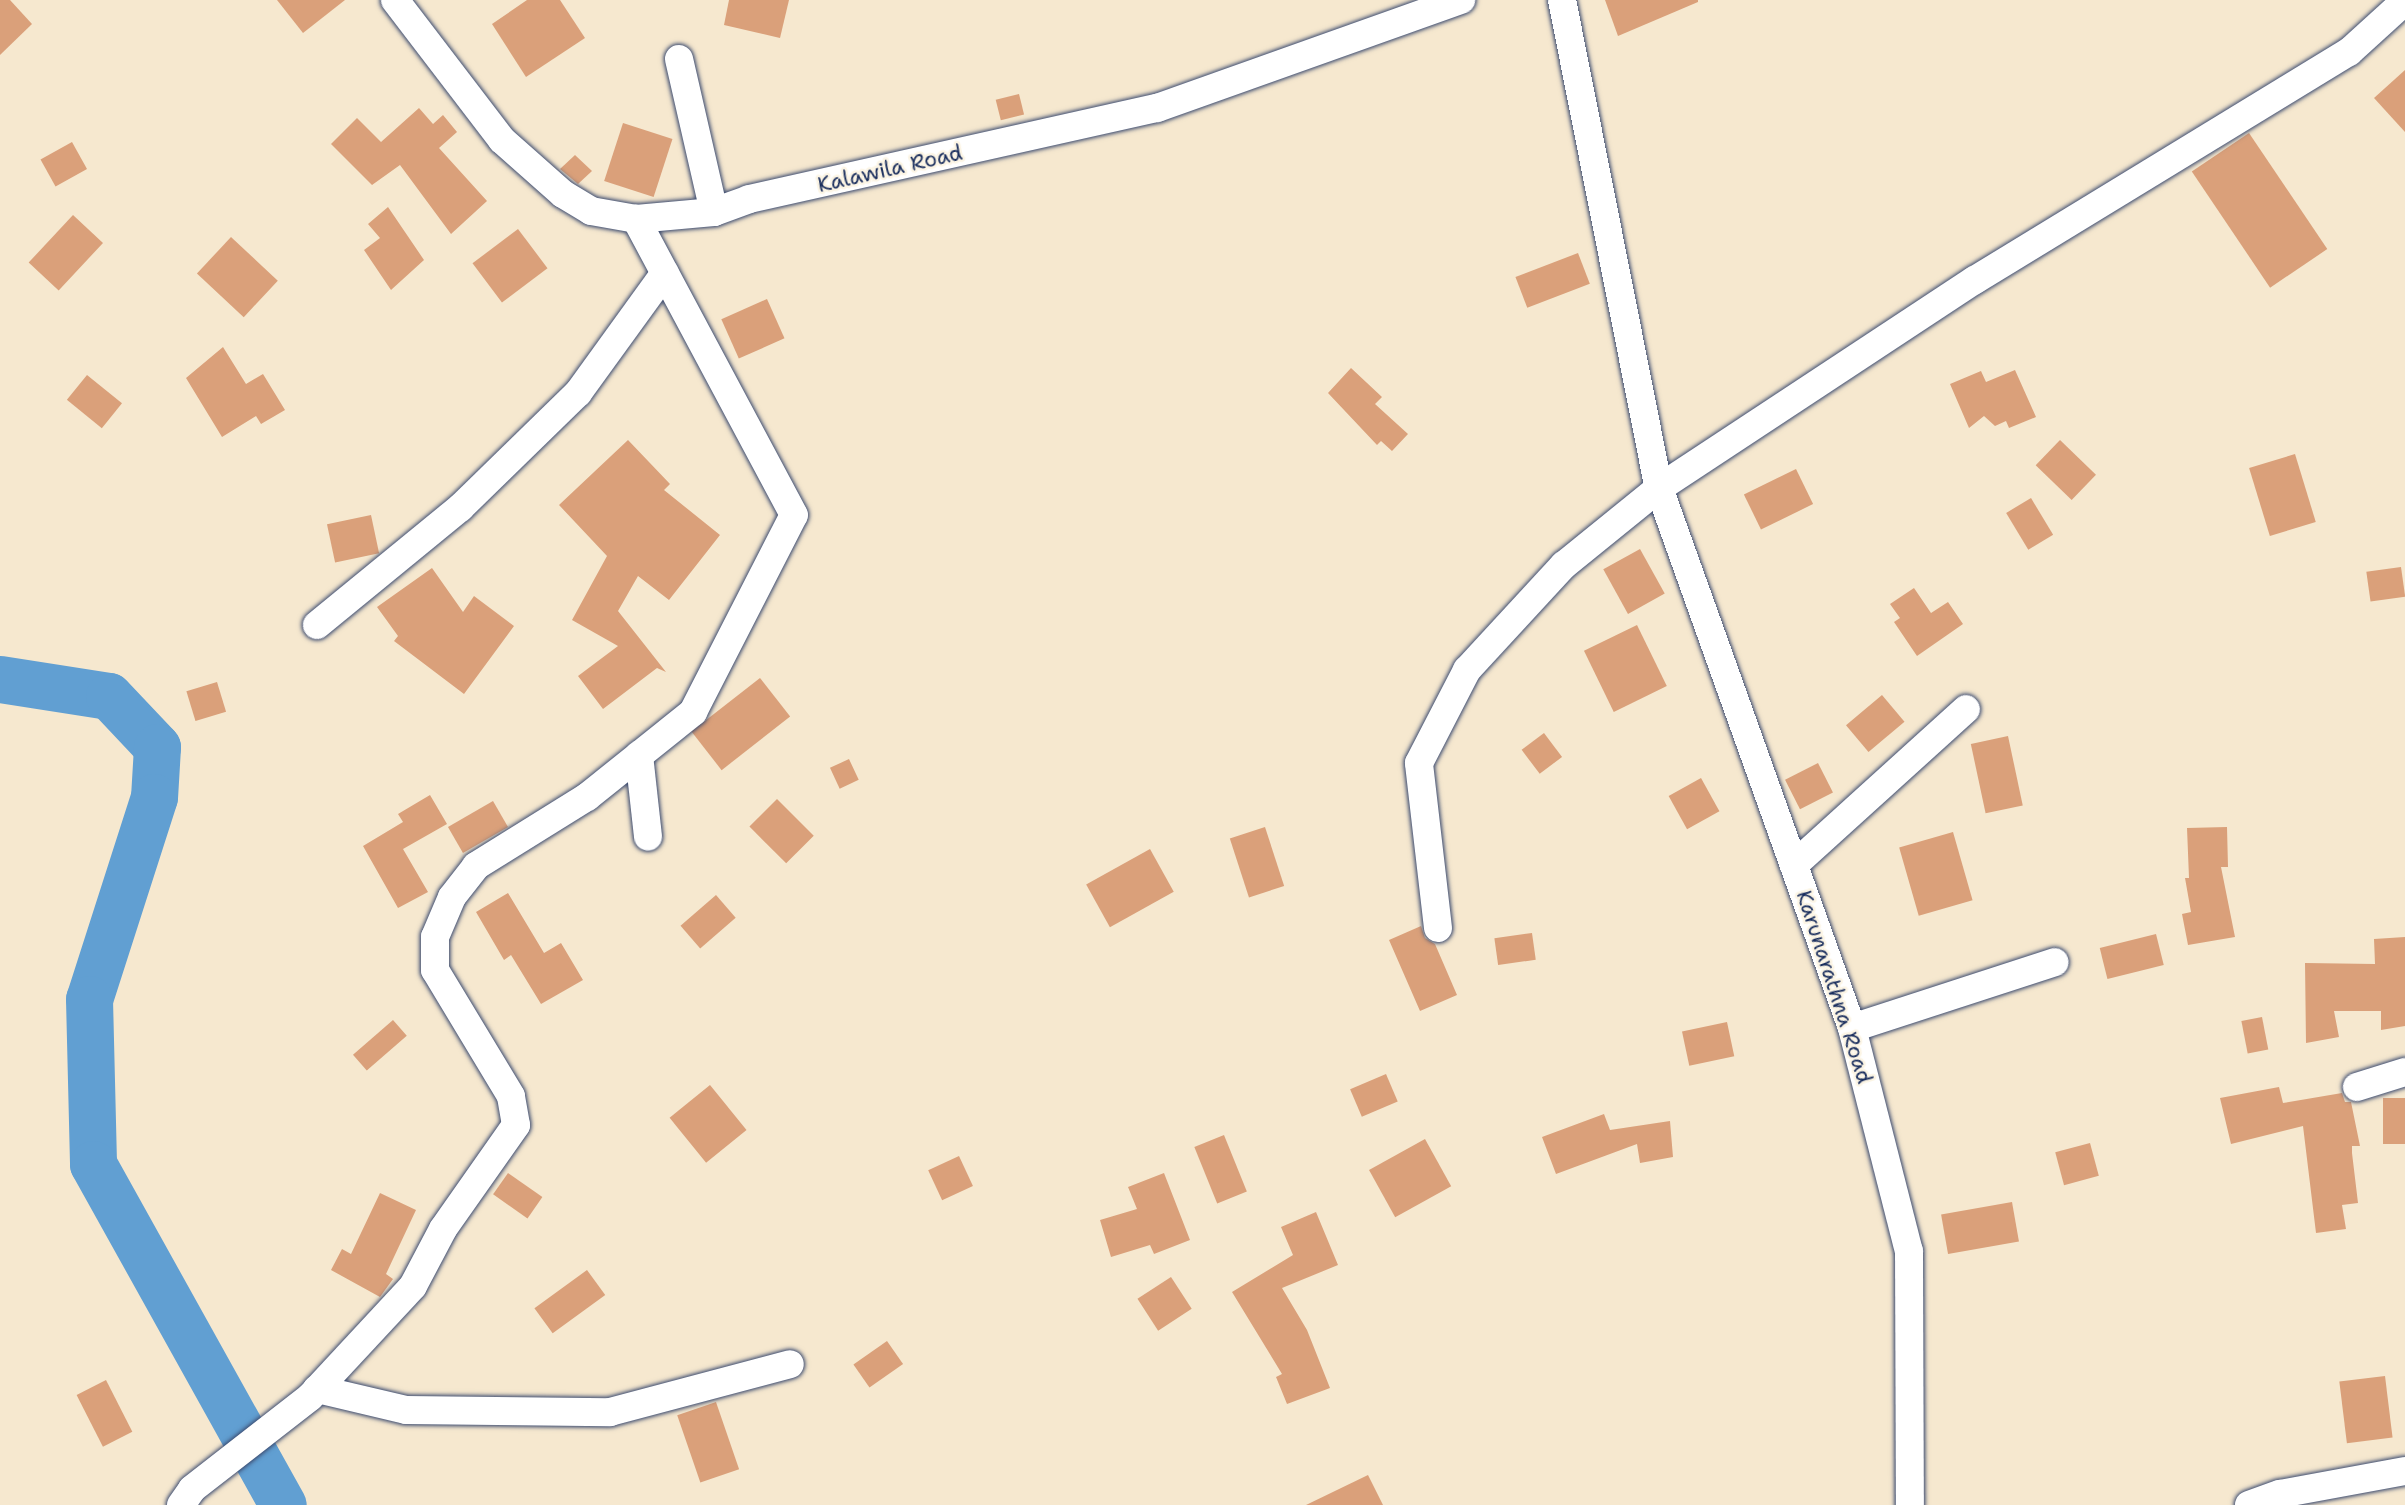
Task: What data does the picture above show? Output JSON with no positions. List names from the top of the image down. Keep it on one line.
{"streets":{"street":["Kalawila Road","Karunarathna Road"]}}
